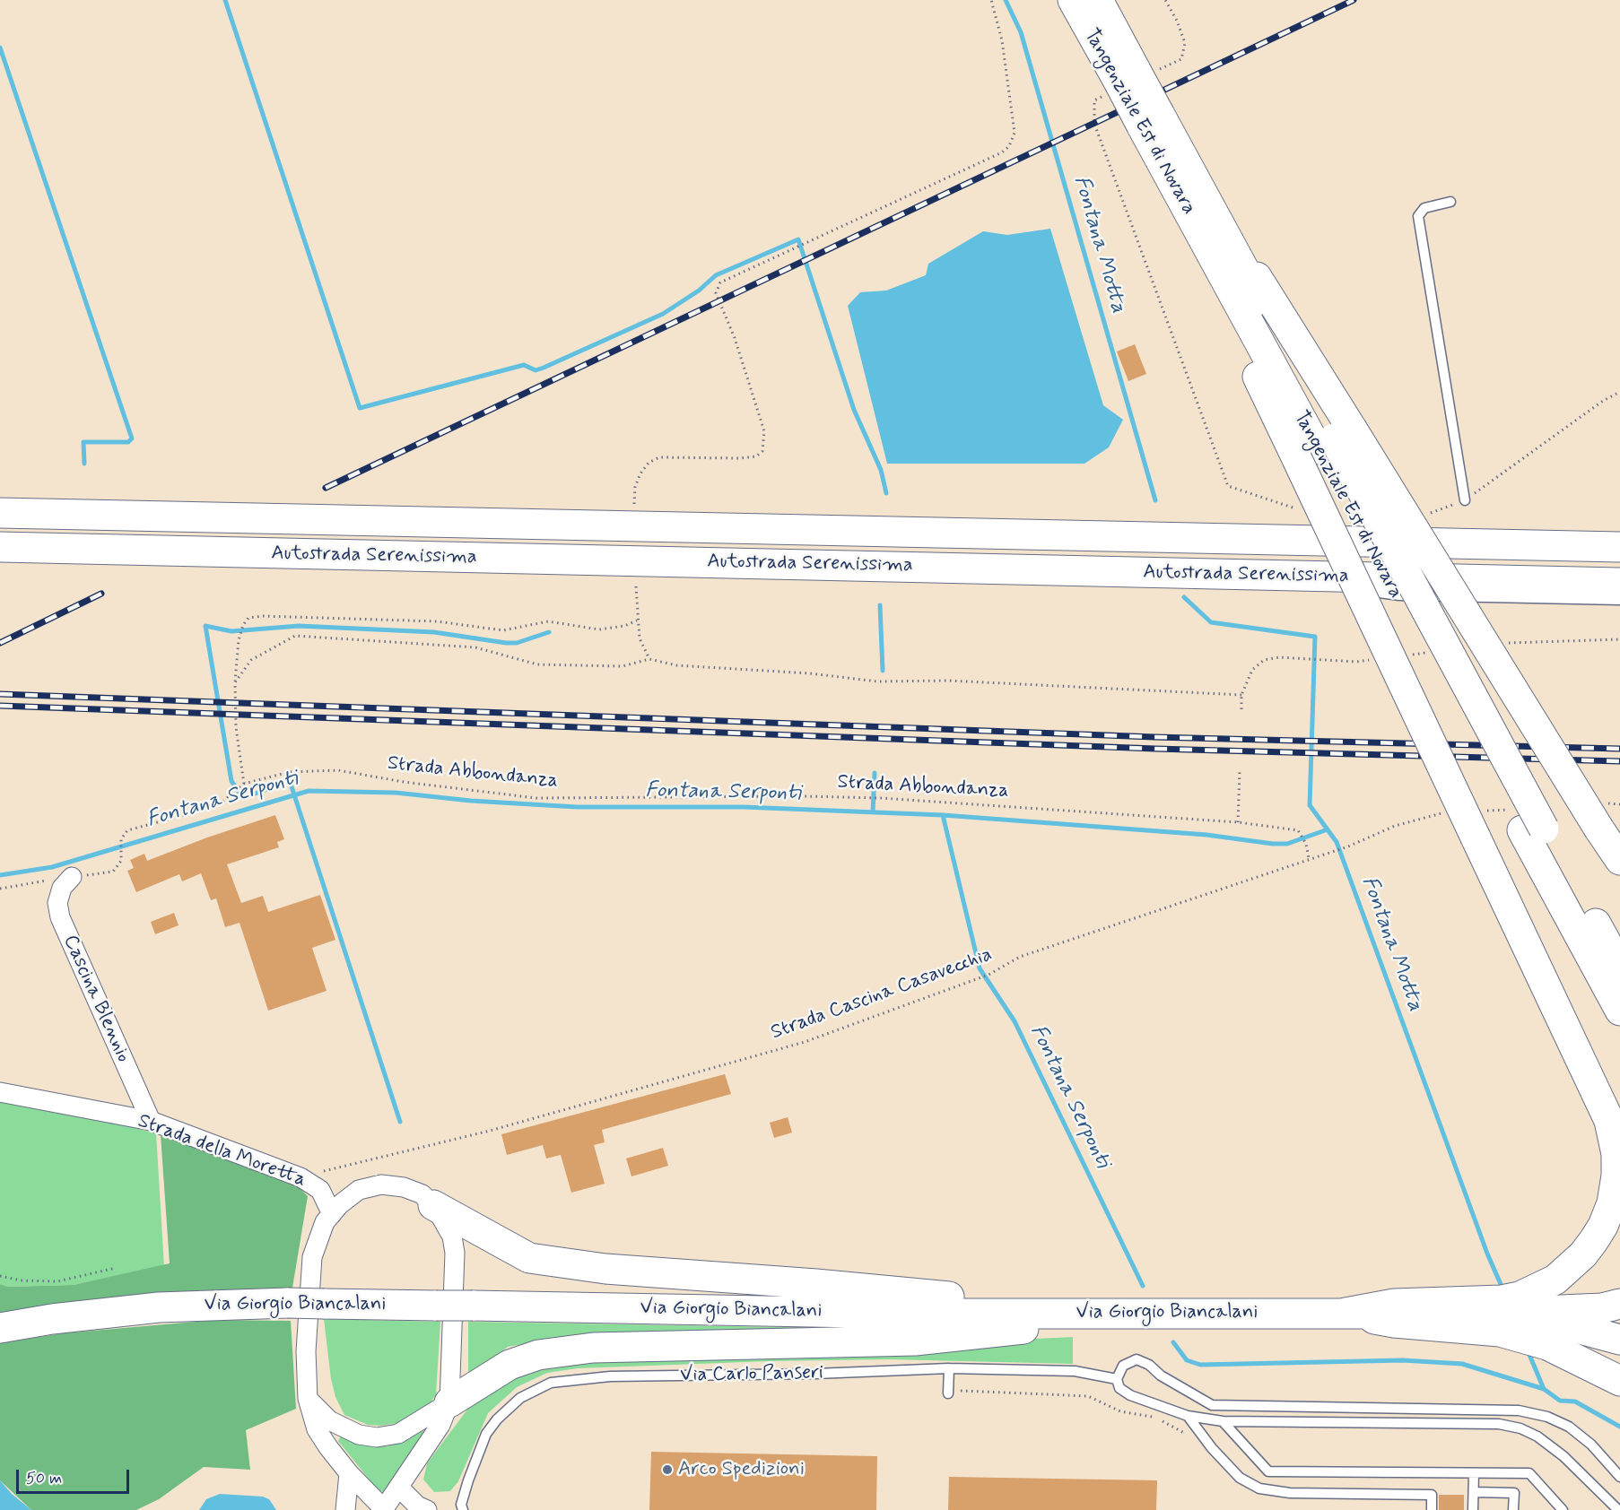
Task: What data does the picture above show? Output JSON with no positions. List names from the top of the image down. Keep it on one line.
{"streets":{"main road":["Tangenziale Est di Novara","Autostrada Serenissima","Via Giorgio Biancalani"],"street":["Cascina Blennio","Strada della Moretta"],"lane":["Via Carlo Panseri"],"path":["Strada Abbondanza","Strada Cascina Casavecchia"]},"crossings":[["Strada Abbondanza","Strada Cascina Casavecchia"],["Strada Cascina Casavecchia","Strada della Moretta"],["Cascina Blennio","Strada della Moretta"]],"water":["Fontana Motta","Fontana Serponti"],"places":["Arco Spedizioni"],"scale_bar":"50 m"}
